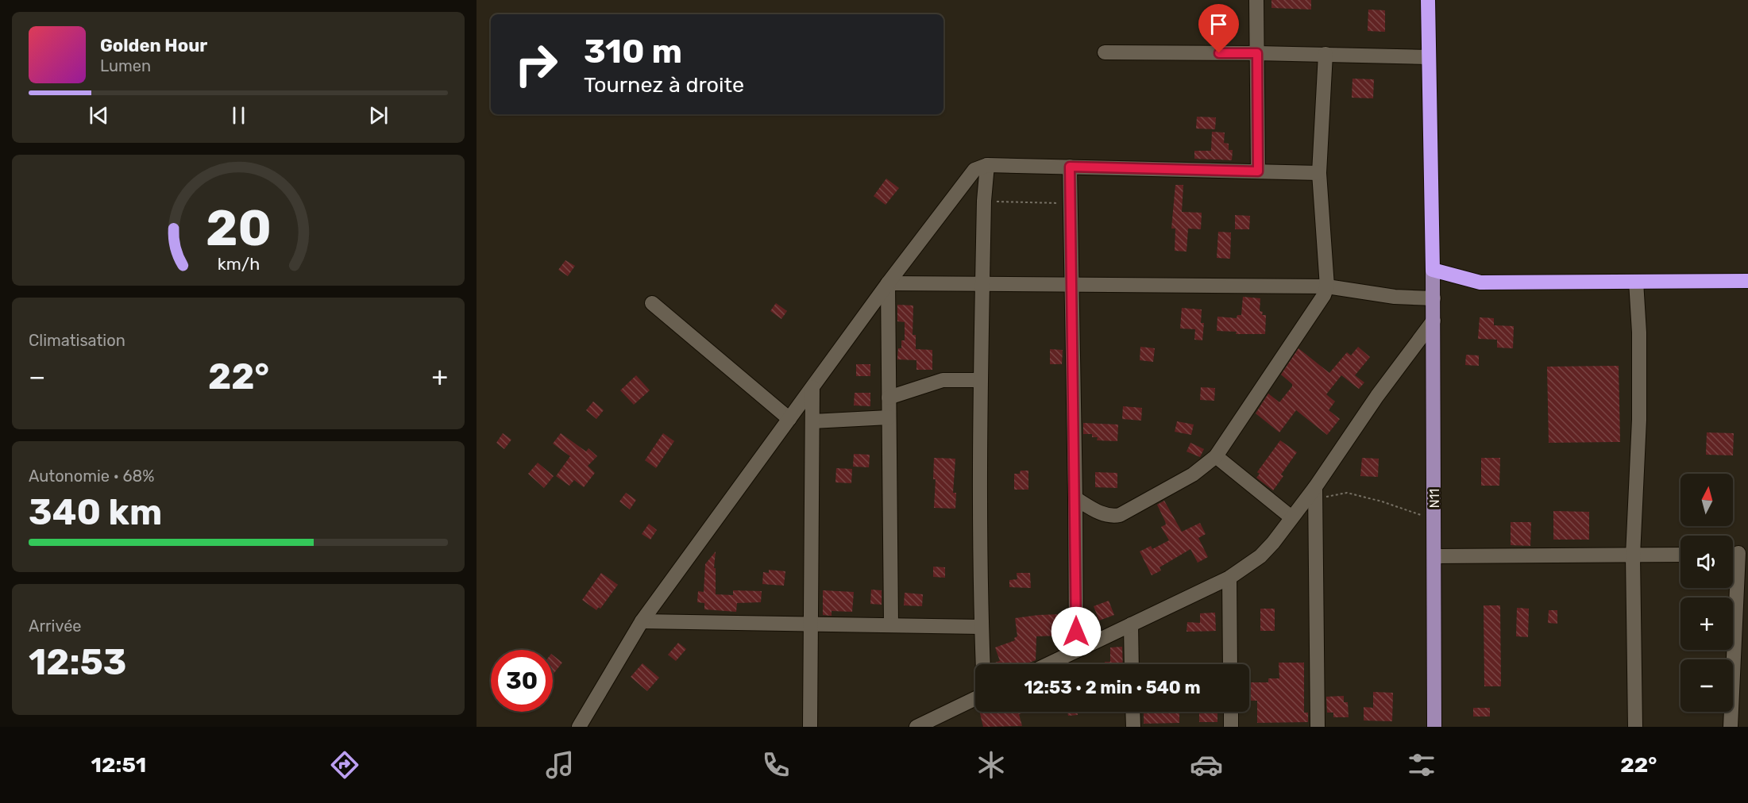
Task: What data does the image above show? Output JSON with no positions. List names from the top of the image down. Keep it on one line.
{"streets":{"main road":["N11"]},"north":"top","page":{"turn":["310 m","Tournez à droite"],"song":["Golden Hour","Lumen"],"tile":["Climatisation",["Autonomie · 68%","340 km"],["Arrivée","12:53"]],"heat":["−","22°","+"],"map_buttons":["+","−"],"limit":"30","trip":"12:53 · 2 min · 540 m","tabs":["12:51","22°"],"gauge":["20","km/h"]}}
